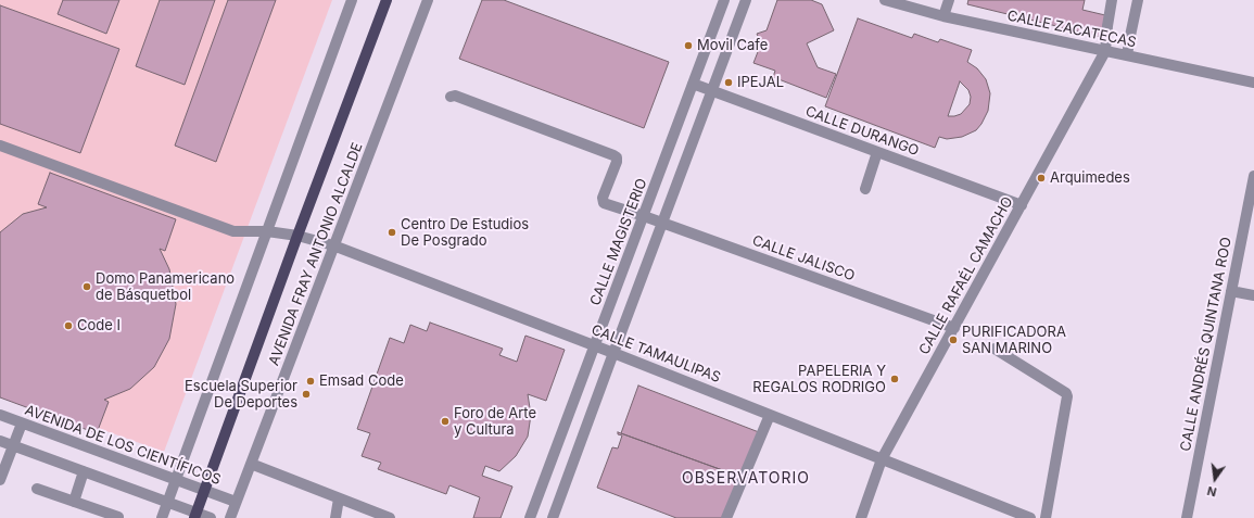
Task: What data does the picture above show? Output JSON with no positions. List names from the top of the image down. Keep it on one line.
{"streets":{"main road":["AVENIDA FRAY ANTONIO ALCALDE"],"street":["CALLE ZACATECAS","CALLE DURANGO","CALLE MAGISTERIO","CALLE JALISCO","CALLE RAFAÉL CAMACHO","CALLE ANDRÉS QUINTANA ROO","CALLE TAMAULIPAS","AVENIDA DE LOS CIENTÍFICOS"]},"crossings":[["CALLE ZACATECAS","CALLE RAFAÉL CAMACHO"],["CALLE DURANGO","CALLE MAGISTERIO"],["CALLE DURANGO","CALLE RAFAÉL CAMACHO"],["CALLE MAGISTERIO","CALLE JALISCO"],["CALLE MAGISTERIO","CALLE TAMAULIPAS"],["AVENIDA FRAY ANTONIO ALCALDE","CALLE TAMAULIPAS"],["AVENIDA FRAY ANTONIO ALCALDE","AVENIDA DE LOS CIENTÍFICOS"],["CALLE JALISCO","CALLE RAFAÉL CAMACHO"],["CALLE RAFAÉL CAMACHO","CALLE TAMAULIPAS"]],"districts":["OBSERVATORIO"],"places":["Movil Cafe","IPEJAL","Arquimedes","Centro De Estudios De Posgrado","Domo Panamericano de Básquetbol","Code I","PURIFICADORA SAN MARINO","PAPELERIA Y REGALOS RODRIGO","Emsad Code","Escuela Superior De Deportes","Foro de Arte y Cultura"],"north":"bottom"}
